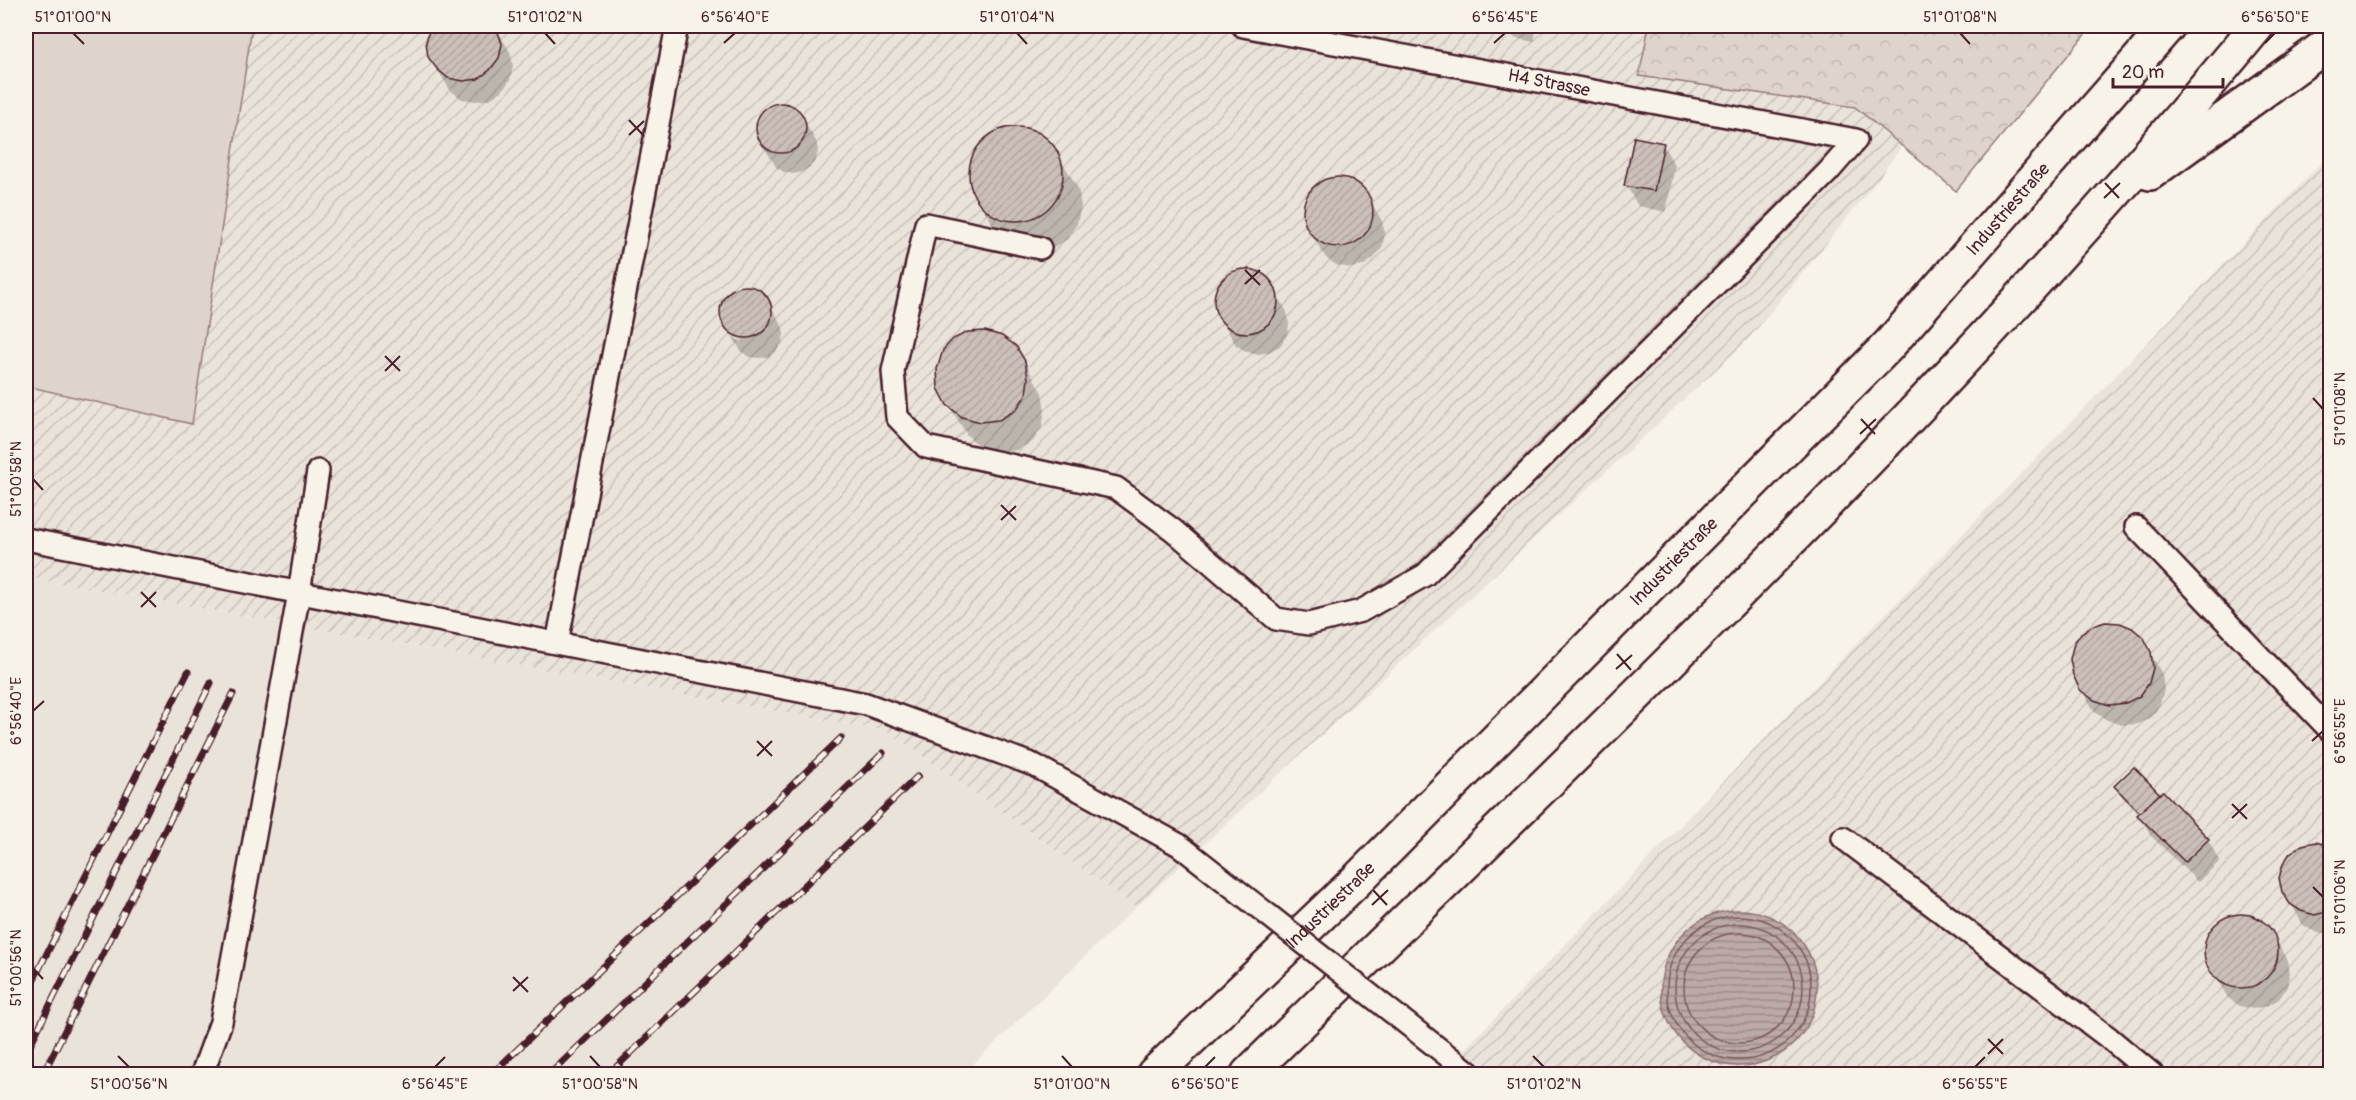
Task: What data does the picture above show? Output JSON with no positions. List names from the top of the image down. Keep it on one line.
{"streets":{"highway":["Industriestraße"],"lane":["H4 Strasse"]},"scale_bar":"20 m","coordinates":["51°01'00\"N","51°01'02\"N","6°56'40\"E","51°01'04\"N","6°56'45\"E","51°01'08\"N","6°56'50\"E","51°00'58\"N","6°56'55\"E","51°01'06\"N","51°00'56\"N"]}
